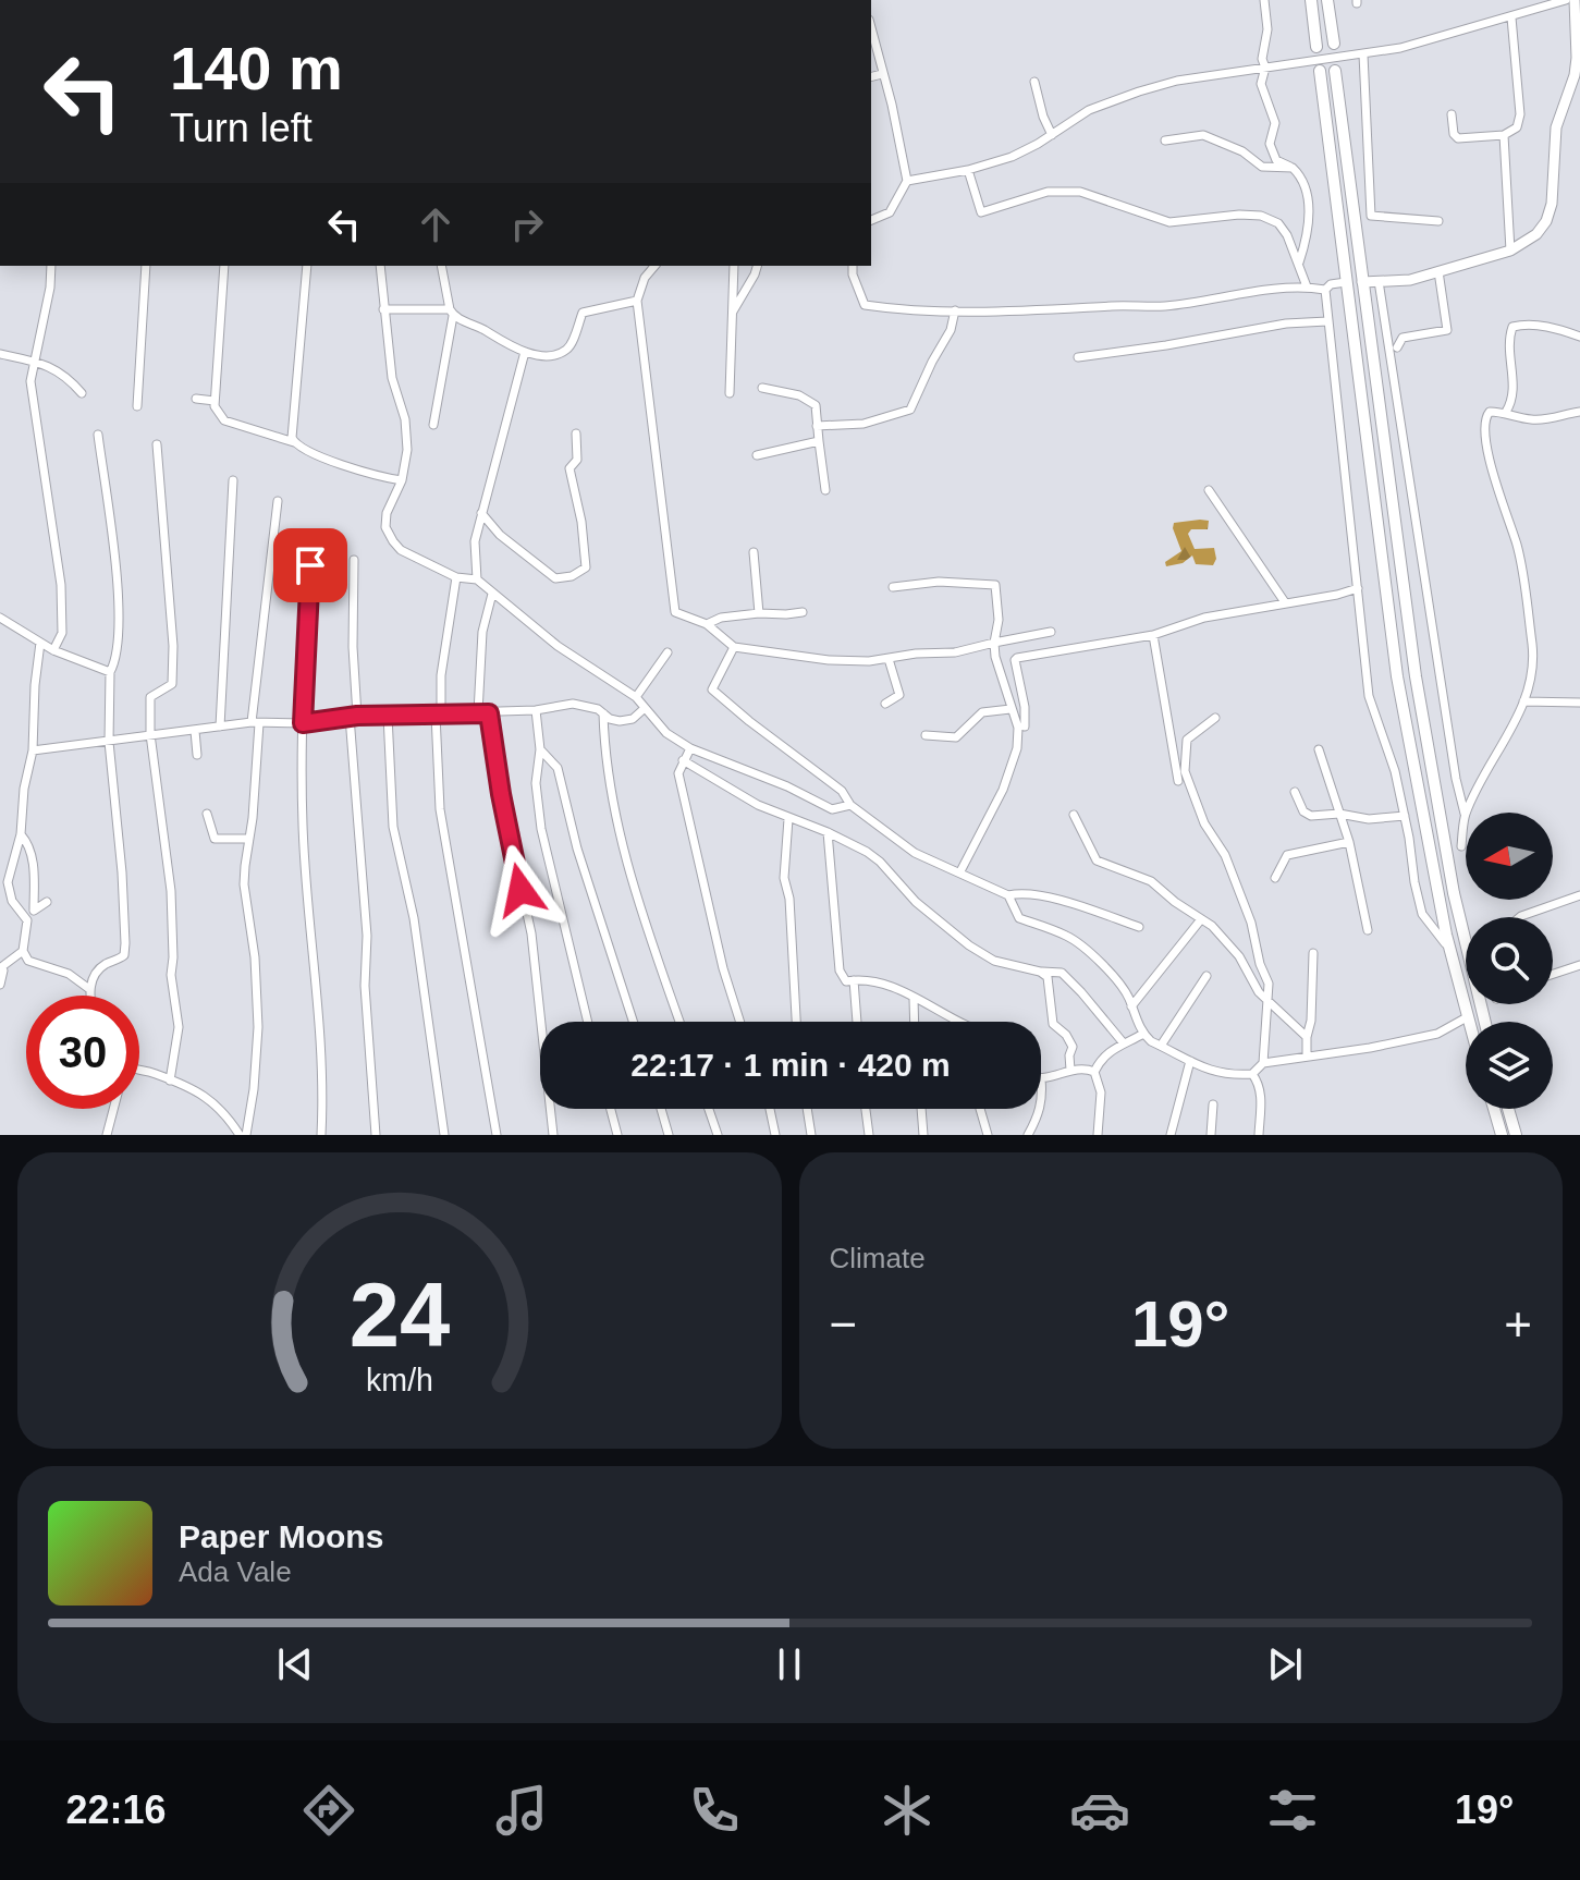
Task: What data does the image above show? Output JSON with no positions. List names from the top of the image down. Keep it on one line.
{"north":"left","page":{"turn":["140 m","Turn left"],"limit":"30","trip":"22:17 · 1 min · 420 m","tile":"Climate","heat":["−","19°","+"],"song":["Paper Moons","Ada Vale"],"tabs":["22:16","19°"],"gauge":["24","km/h"]}}
